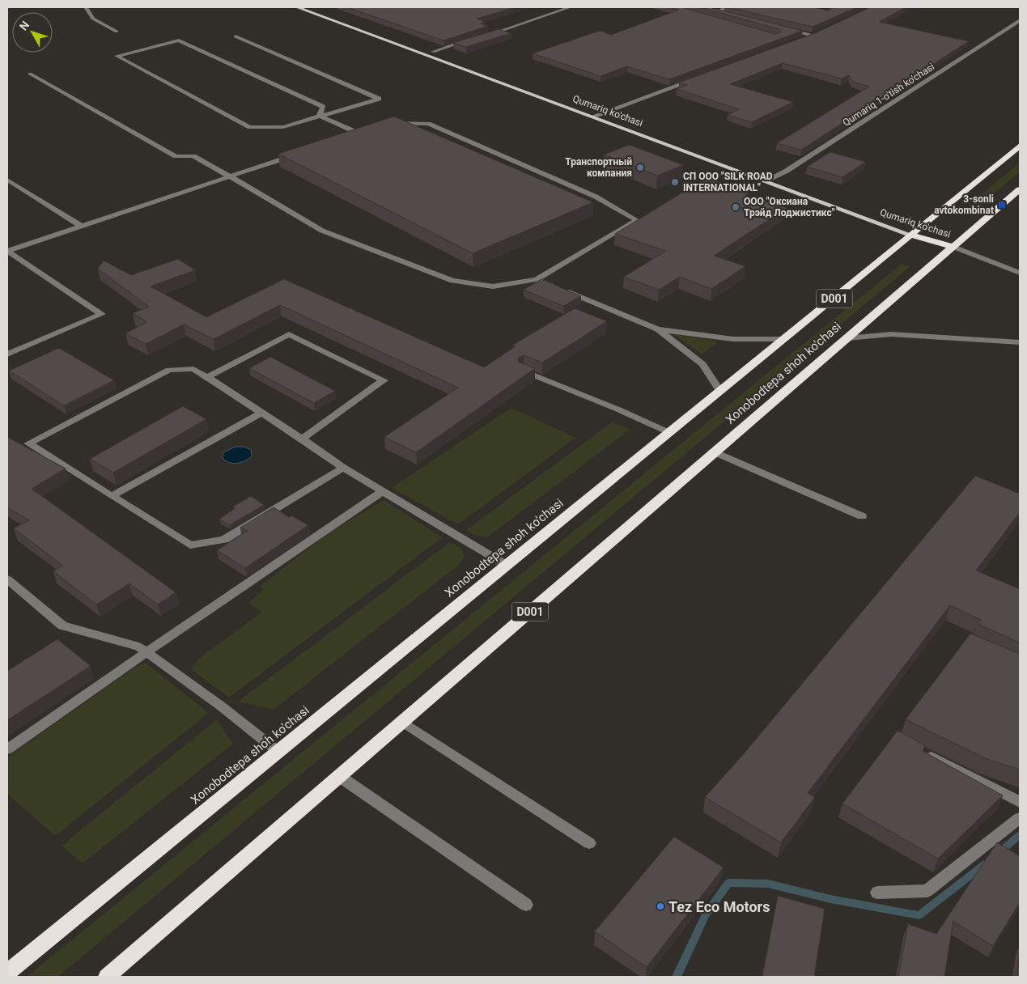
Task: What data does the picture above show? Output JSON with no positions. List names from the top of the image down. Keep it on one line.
{"streets":{"highway":["Qumariq ko'chasi","D001","Xonobodtepa shoh ko'chasi"],"street":["Qumariq 1-o'tish ko'chasi"]},"crossings":[["Qumariq 1-o'tish ko'chasi","Qumariq ko'chasi"],["Qumariq ko'chasi","Xonobodtepa shoh ko'chasi"]],"places":{"other":["Транспортный компания","СП ООО \"SILK ROAD INTERNATIONAL\"","ООО \"Оксиана Трэйд Лоджистикс\"","Tez Eco Motors"],"transit":["3-sonli avtokombinat"]},"north":"top left"}
